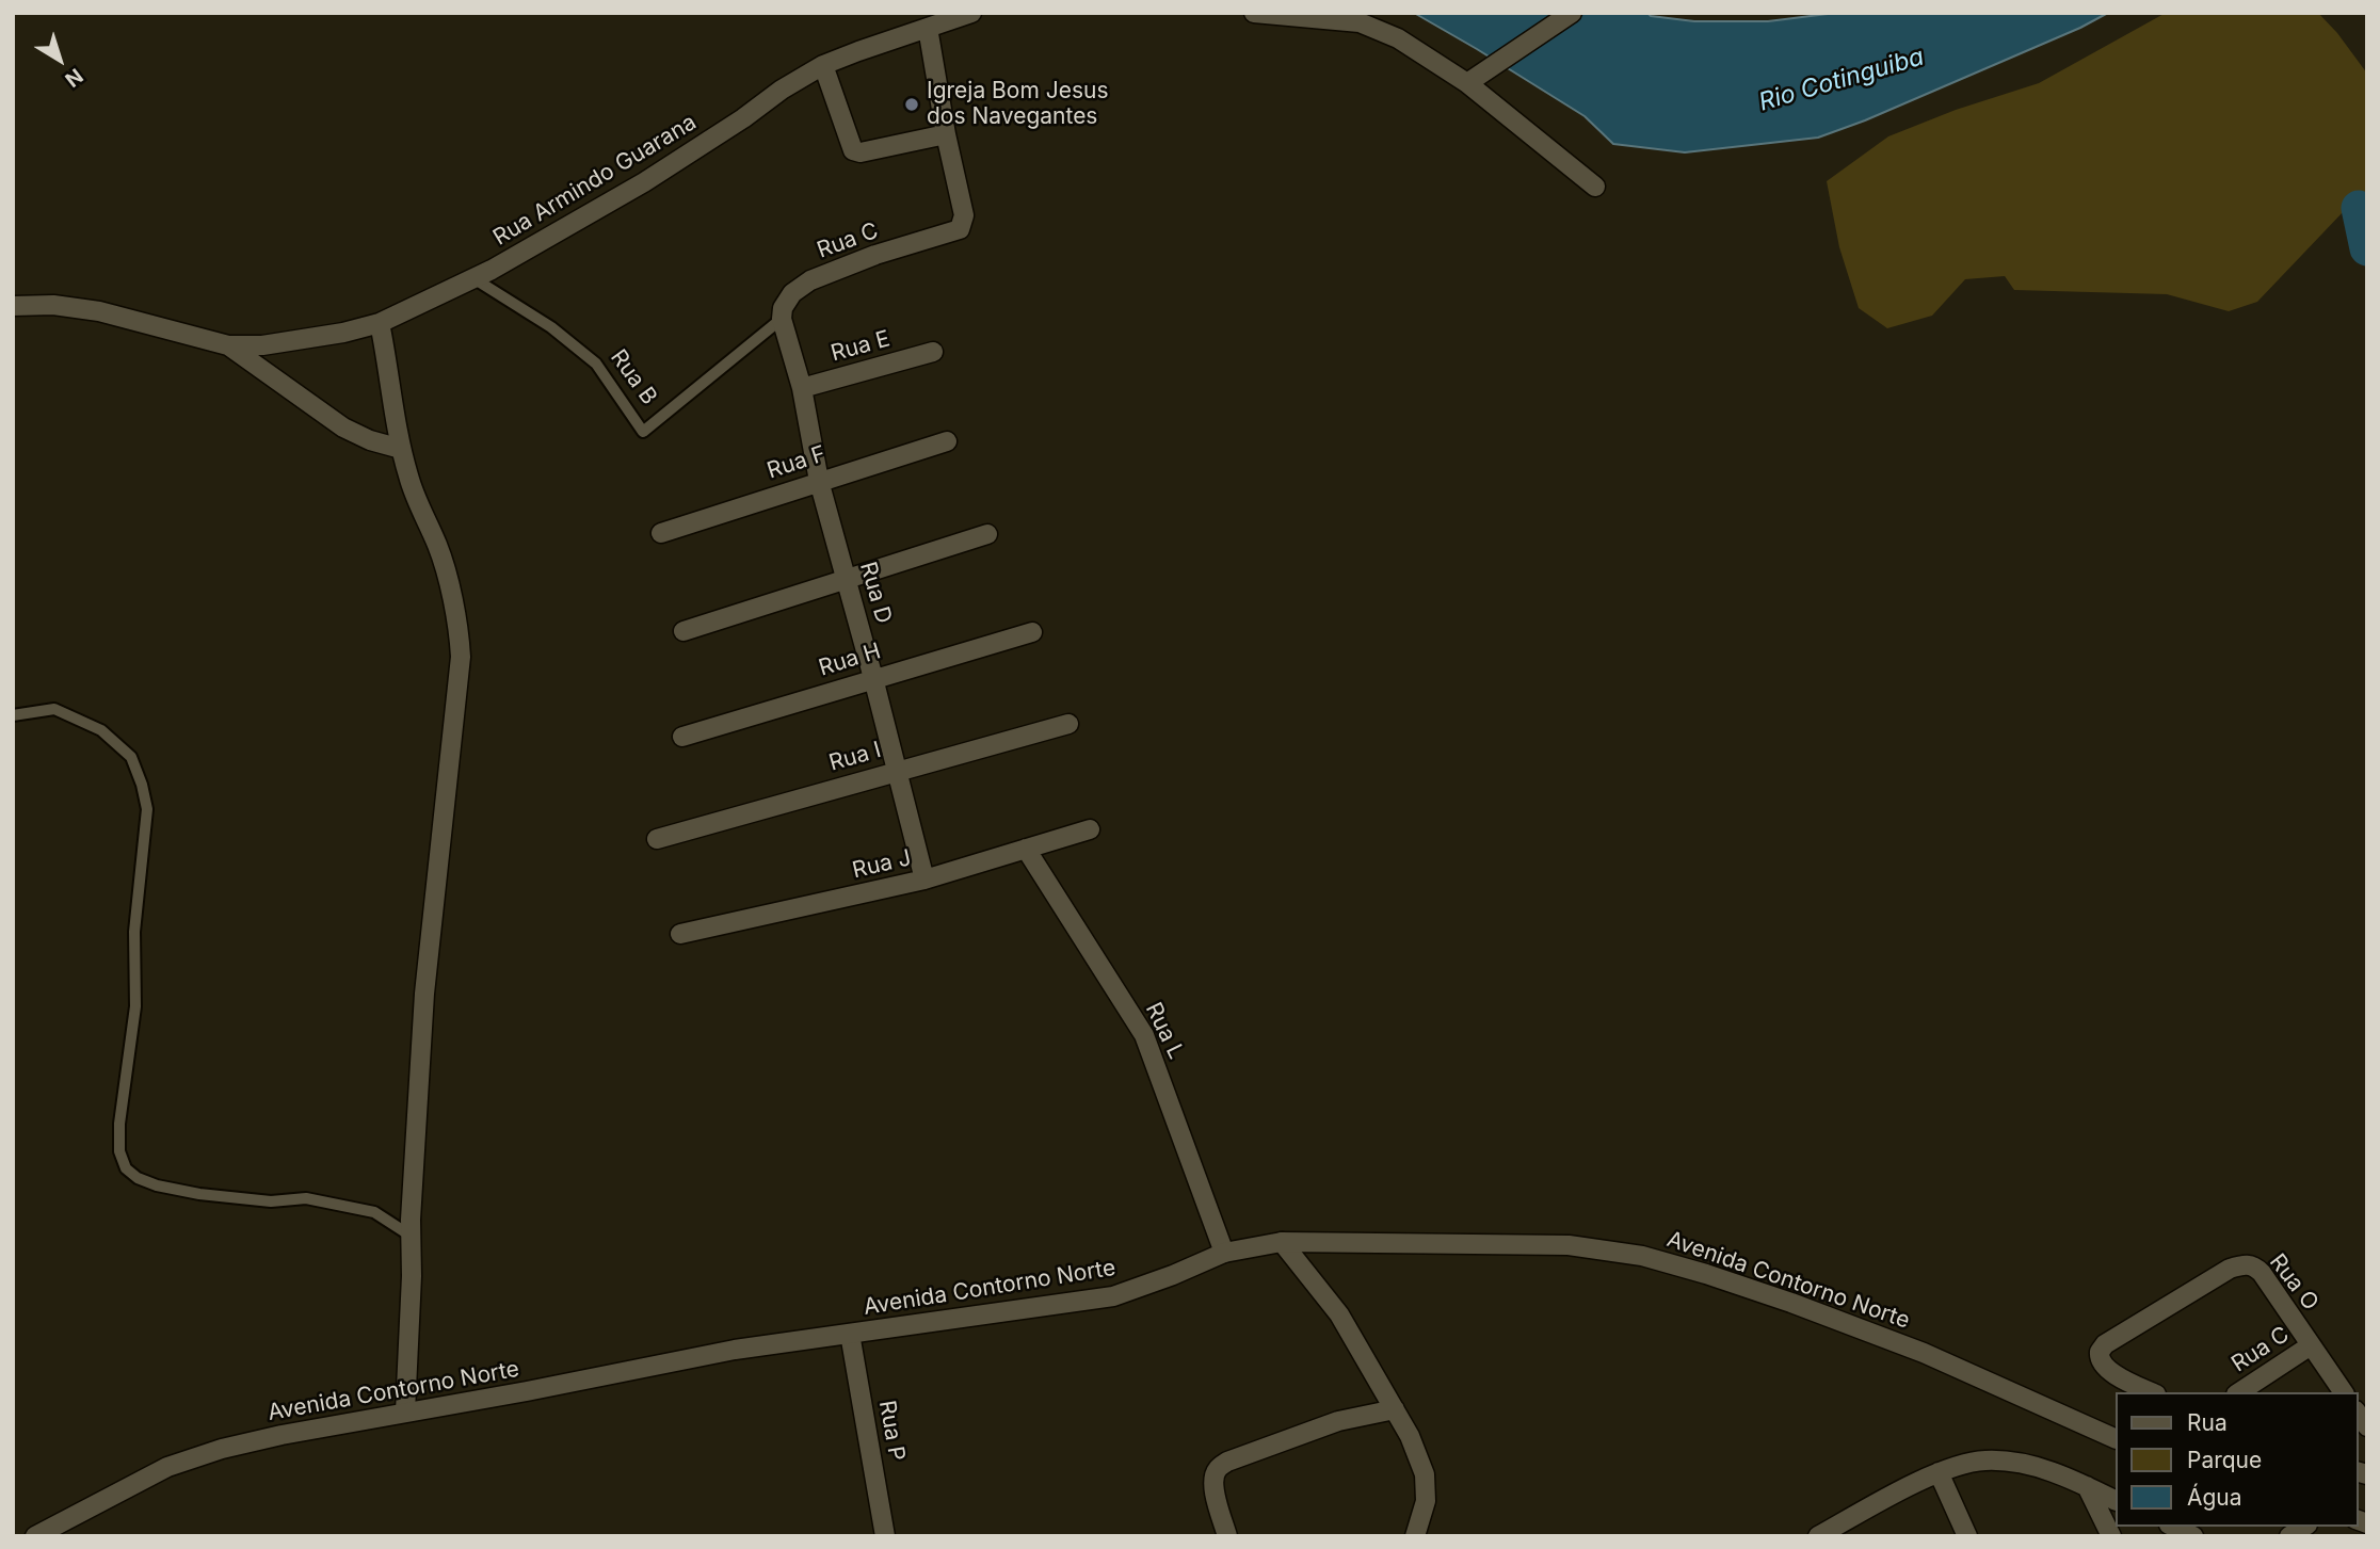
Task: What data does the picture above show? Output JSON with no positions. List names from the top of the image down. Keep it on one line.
{"streets":{"street":["Rua Armindo Guarana","Rua C","Rua E","Rua F","Rua D","Rua H","Rua I","Rua J","Rua L","Avenida Contorno Norte","Rua O","Rua P"],"lane":["Rua B"]},"crossings":[["Rua Armindo Guarana","Rua B"],["Rua C","Rua B"],["Rua C","Rua D"],["Rua C","Rua O"],["Rua E","Rua D"],["Rua B","Rua D"],["Rua F","Rua D"],["Rua D","Rua H"],["Rua D","Rua I"],["Rua D","Rua J"],["Rua J","Rua L"],["Rua L","Avenida Contorno Norte"],["Avenida Contorno Norte","Rua P"]],"water":["Rio Cotinguiba"],"places":["Igreja Bom Jesus dos Navegantes"],"legend":["Rua","Parque","Água"],"north":"bottom right"}
